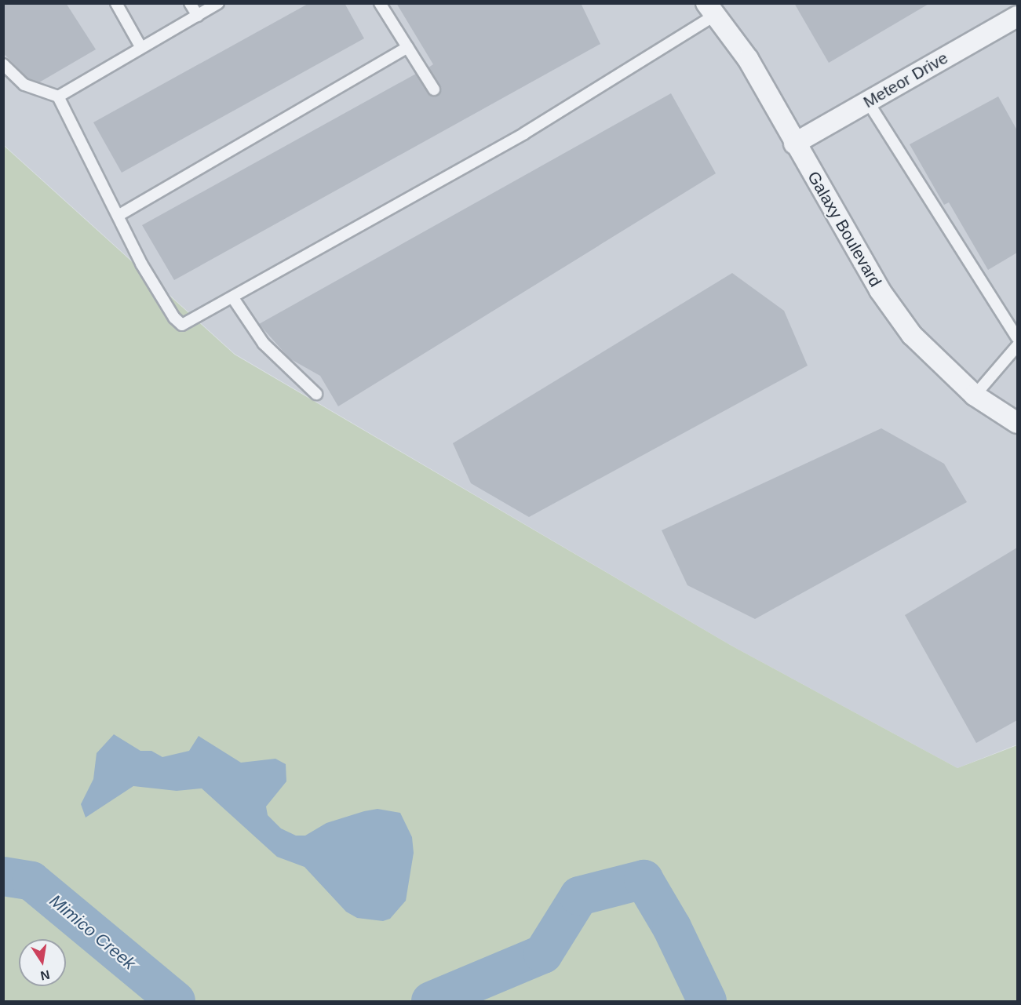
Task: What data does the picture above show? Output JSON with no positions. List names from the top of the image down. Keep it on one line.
{"streets":{"street":["Meteor Drive","Galaxy Boulevard"]},"crossings":[["Meteor Drive","Galaxy Boulevard"]],"water":["Mimico Creek"],"north":"bottom"}
